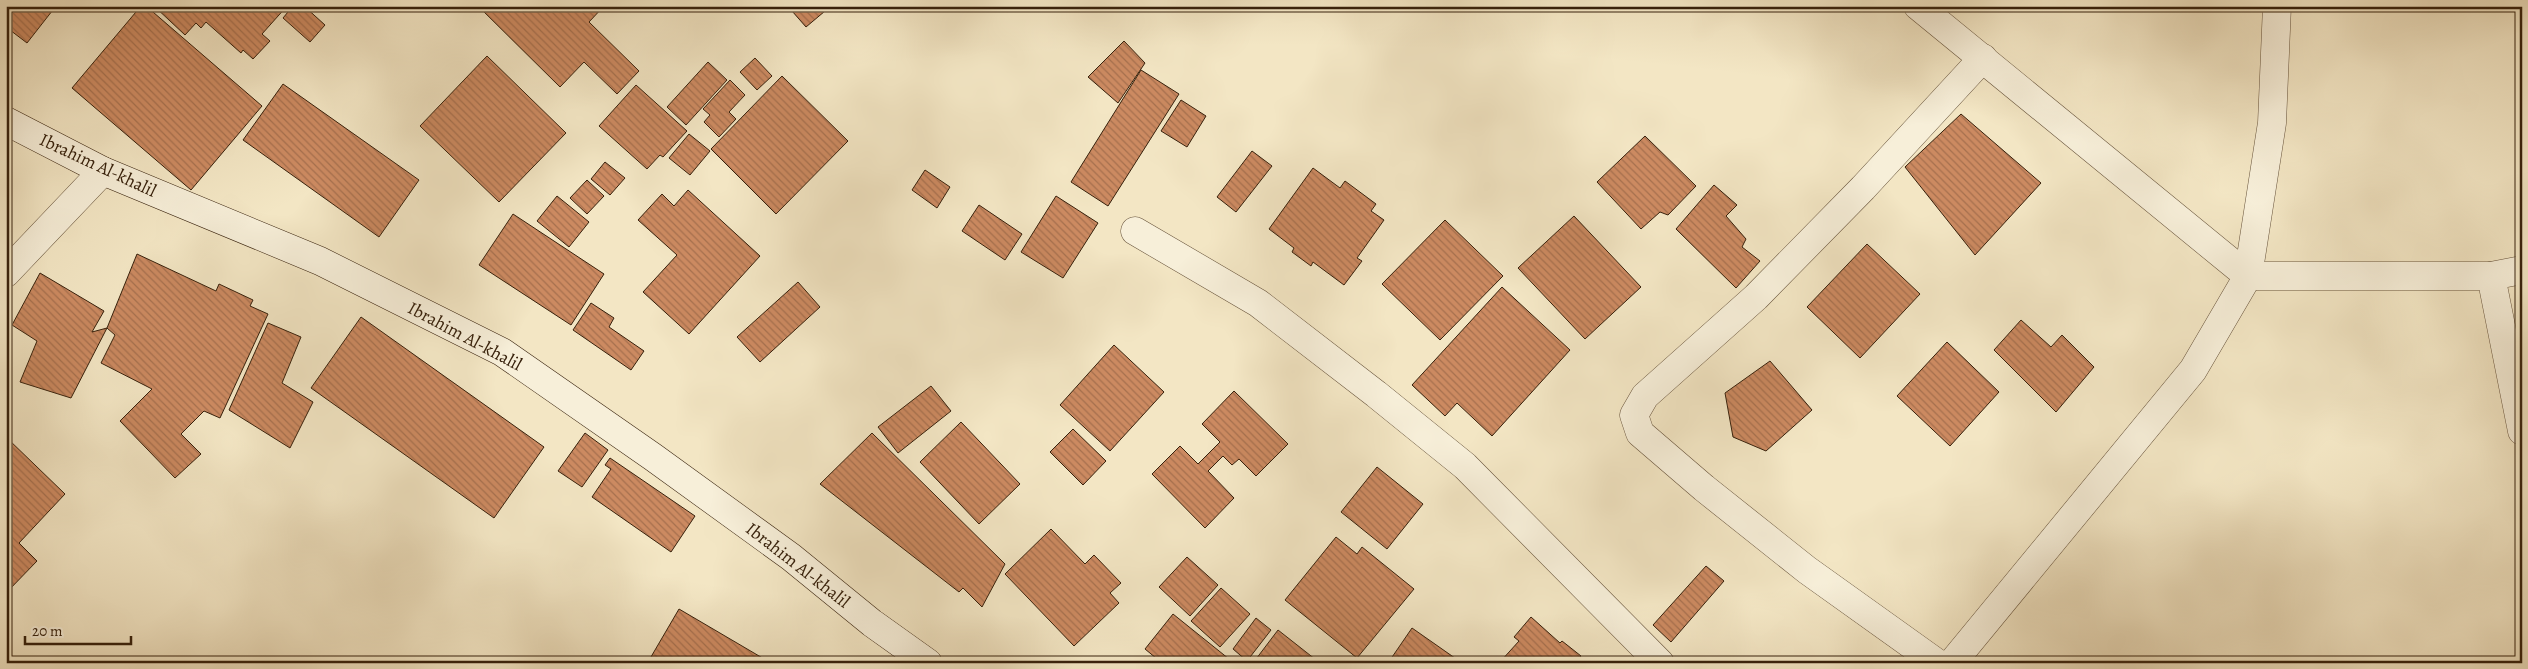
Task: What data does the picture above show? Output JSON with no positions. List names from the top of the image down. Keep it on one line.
{"streets":{"street":["Ibrahim Al-khalil"]},"scale_bar":"20 m"}
